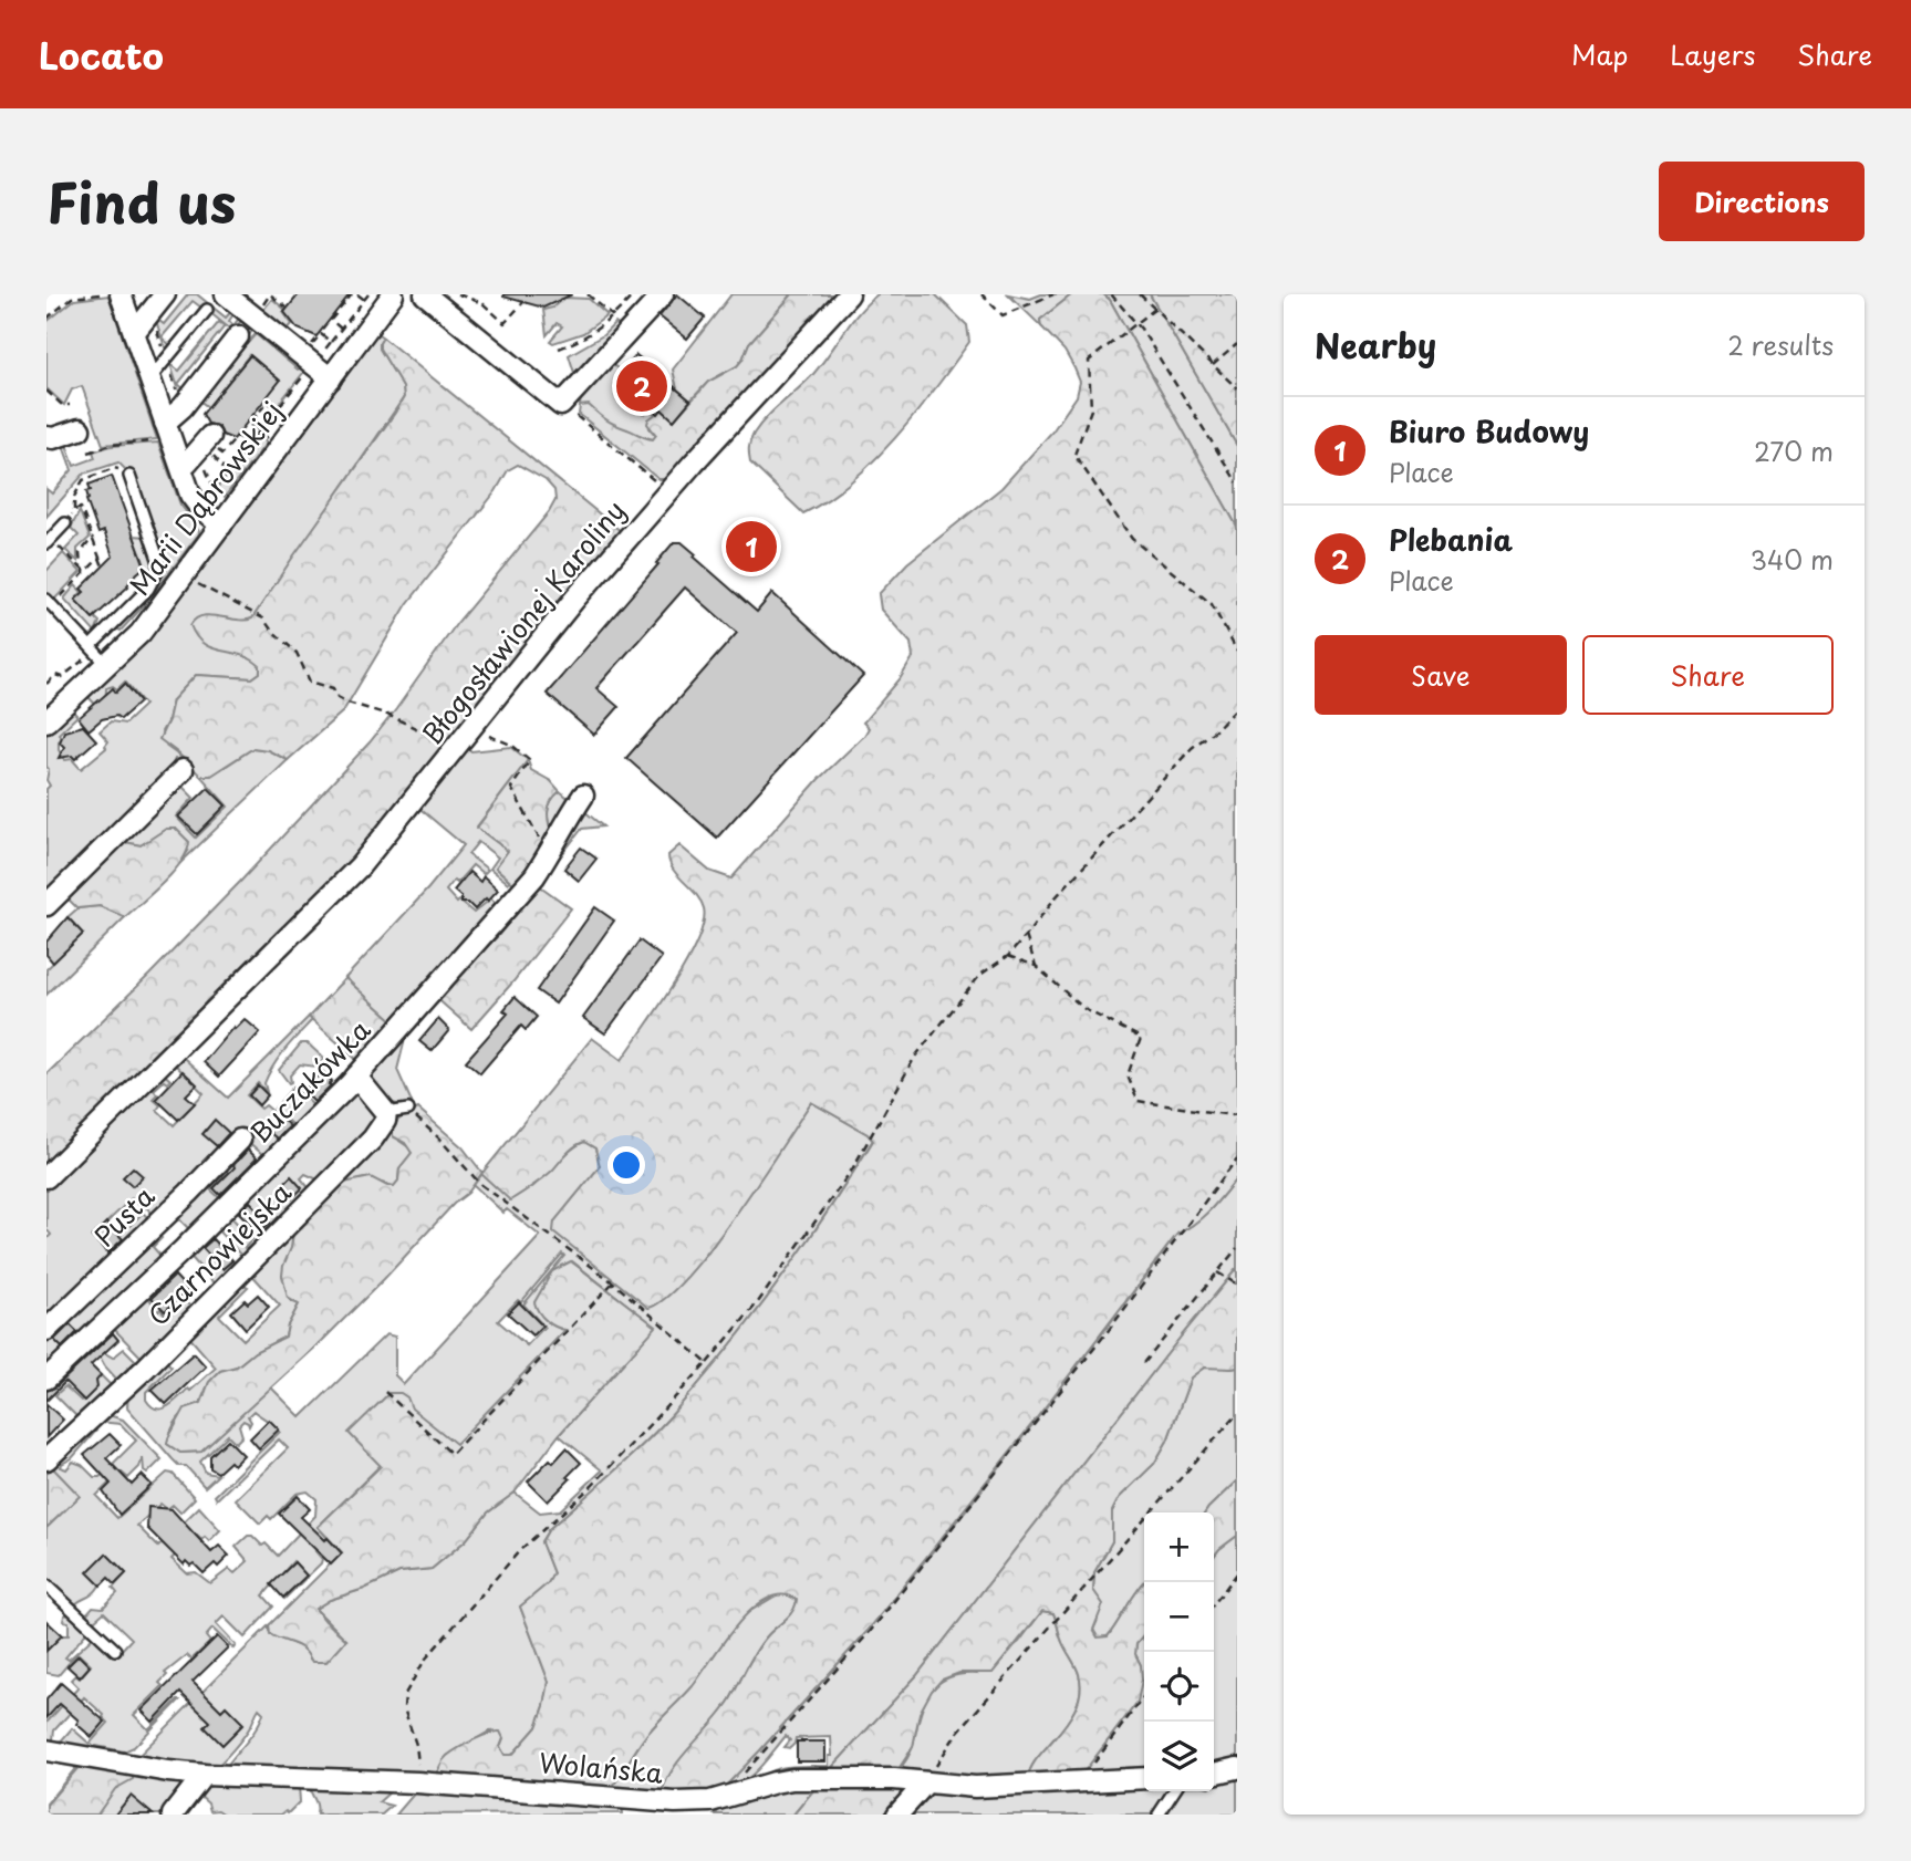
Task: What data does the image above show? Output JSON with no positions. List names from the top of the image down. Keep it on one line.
{"streets":{"street":["Marii Dąbrowskiej","Błogosławionej Karoliny","Buczakówka","Pusta","Czarnowiejska","Wolańska"]},"page":{"header":"Locato","nav":["Map","Layers","Share"],"title":"Find us","buttons":["Directions",["Save","Share"]],"heading":["Nearby","2 results"],"pins":["2","1"],"list":[{"mark":"1","name":"Biuro Budowy","note":"Place","value":"270 m"},{"mark":"2","name":"Plebania","note":"Place","value":"340 m"}],"map_buttons":["+","−"]}}
